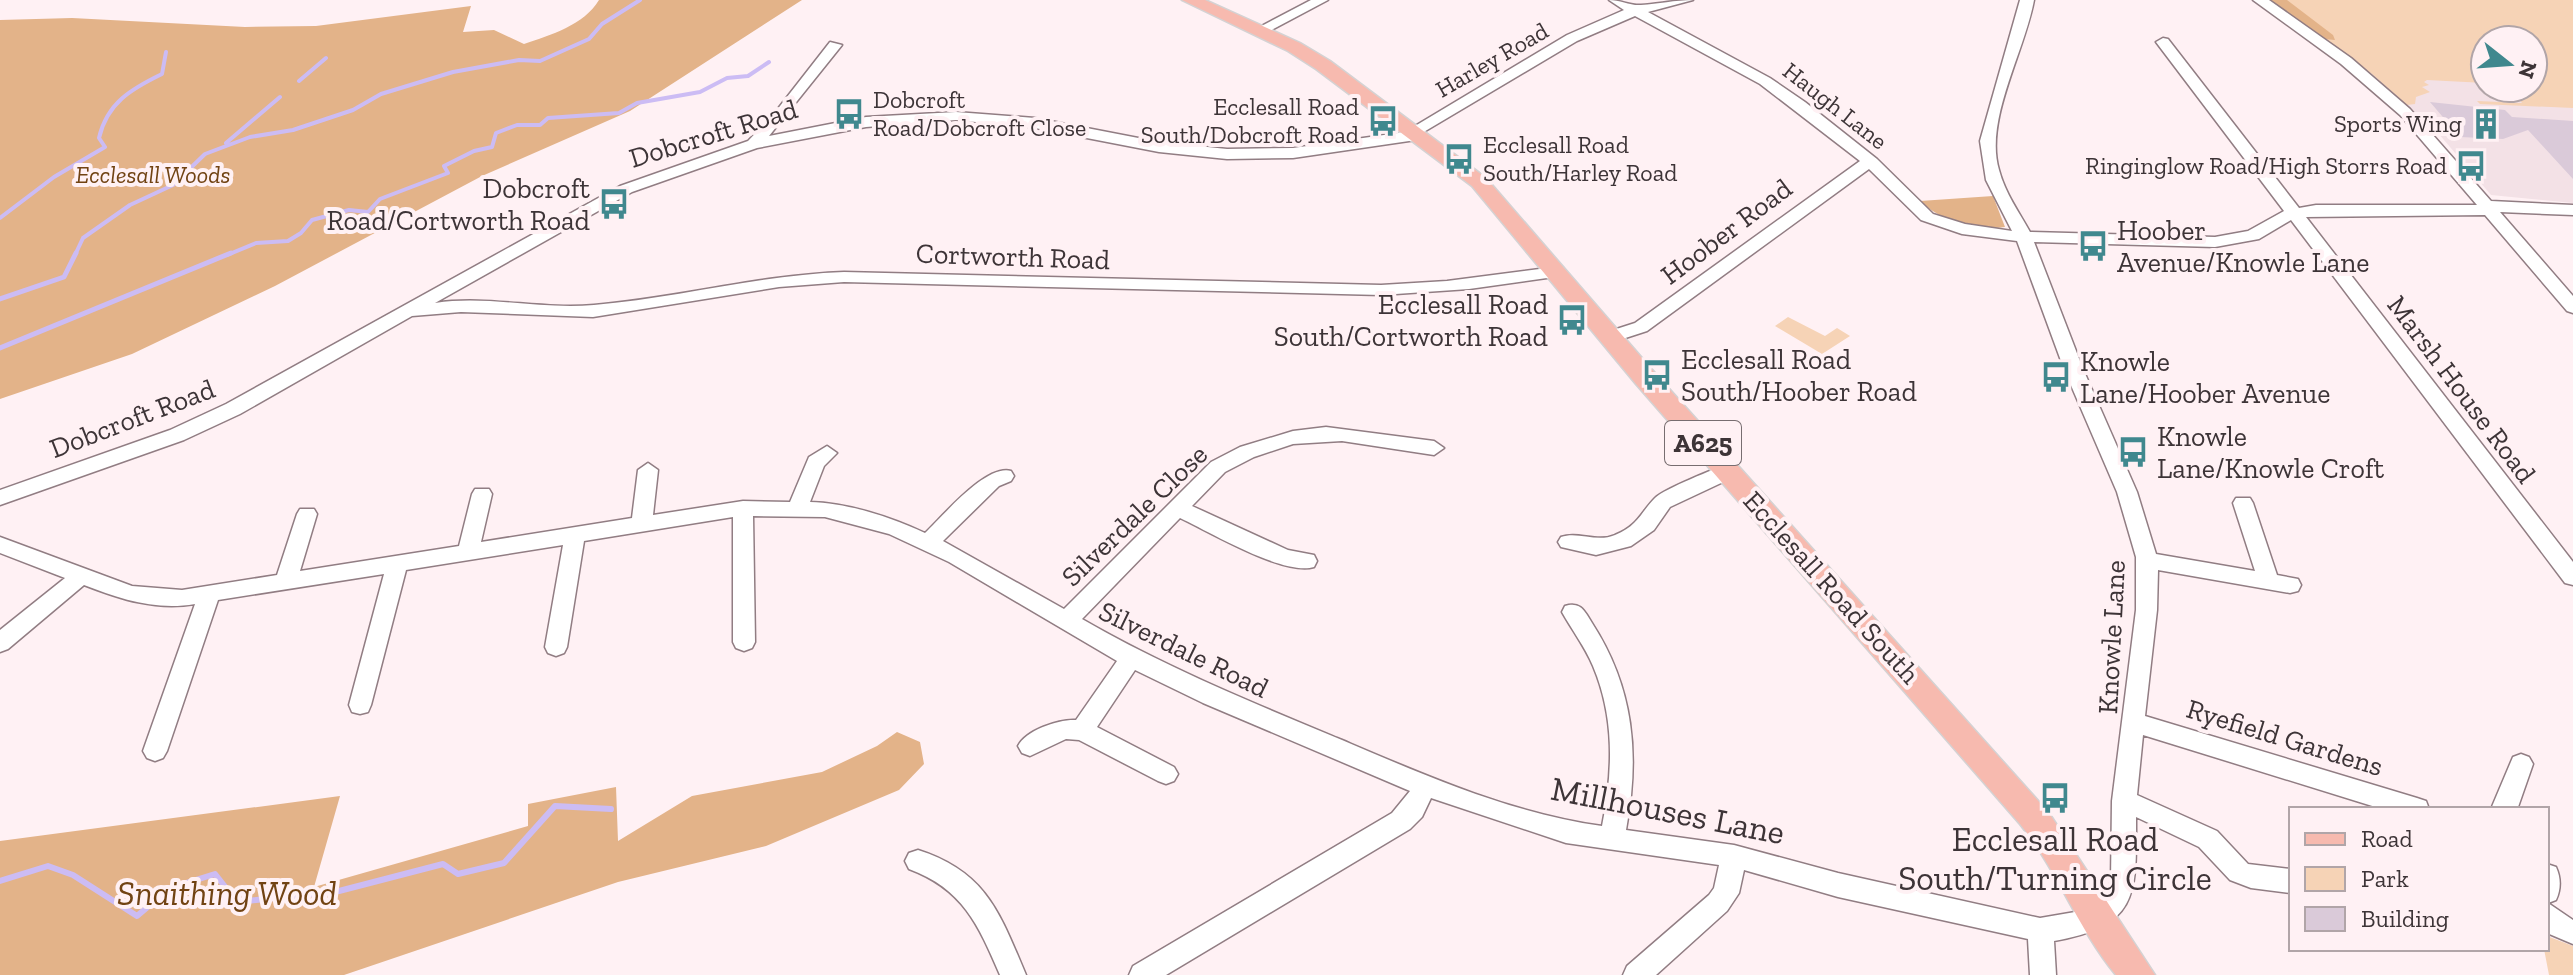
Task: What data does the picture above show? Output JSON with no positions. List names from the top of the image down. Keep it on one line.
{"streets":{"main road":["A625","Ecclesall Road South"],"street":["Harley Road","Haugh Lane","Dobcroft Road","Hoober Road","Cortworth Road","Marsh House Road","Silverdale Close","Knowle Lane","Silverdale Road","Ryefield Gardens","Millhouses Lane"]},"crossings":[["Harley Road","Haugh Lane"],["Harley Road","Dobcroft Road"],["Harley Road","Ecclesall Road South"],["Haugh Lane","Hoober Road"],["Haugh Lane","Marsh House Road"],["Haugh Lane","Knowle Lane"],["Dobcroft Road","Cortworth Road"],["Dobcroft Road","Ecclesall Road South"],["Hoober Road","Ecclesall Road South"],["Cortworth Road","Ecclesall Road South"],["Silverdale Close","Silverdale Road"],["Ecclesall Road South","Knowle Lane"],["Ecclesall Road South","Millhouses Lane"],["Knowle Lane","Ryefield Gardens"],["Knowle Lane","Millhouses Lane"],["Silverdale Road","Millhouses Lane"]],"parks":["Ecclesall Woods","Snaithing Wood"],"places":{"bus stop":["Dobcroft Road/Dobcroft Close","Ecclesall Road South/Dobcroft Road","Ecclesall Road South/Harley Road","Ringinglow Road/High Storrs Road","Dobcroft Road/Cortworth Road","Hoober Avenue/Knowle Lane","Ecclesall Road South/Cortworth Road","Ecclesall Road South/Hoober Road","Knowle Lane/Hoober Avenue","Knowle Lane/Knowle Croft","Ecclesall Road South/Turning Circle"],"building":["Sports Wing"]},"legend":["Road","Park","Building"],"north":"right"}
